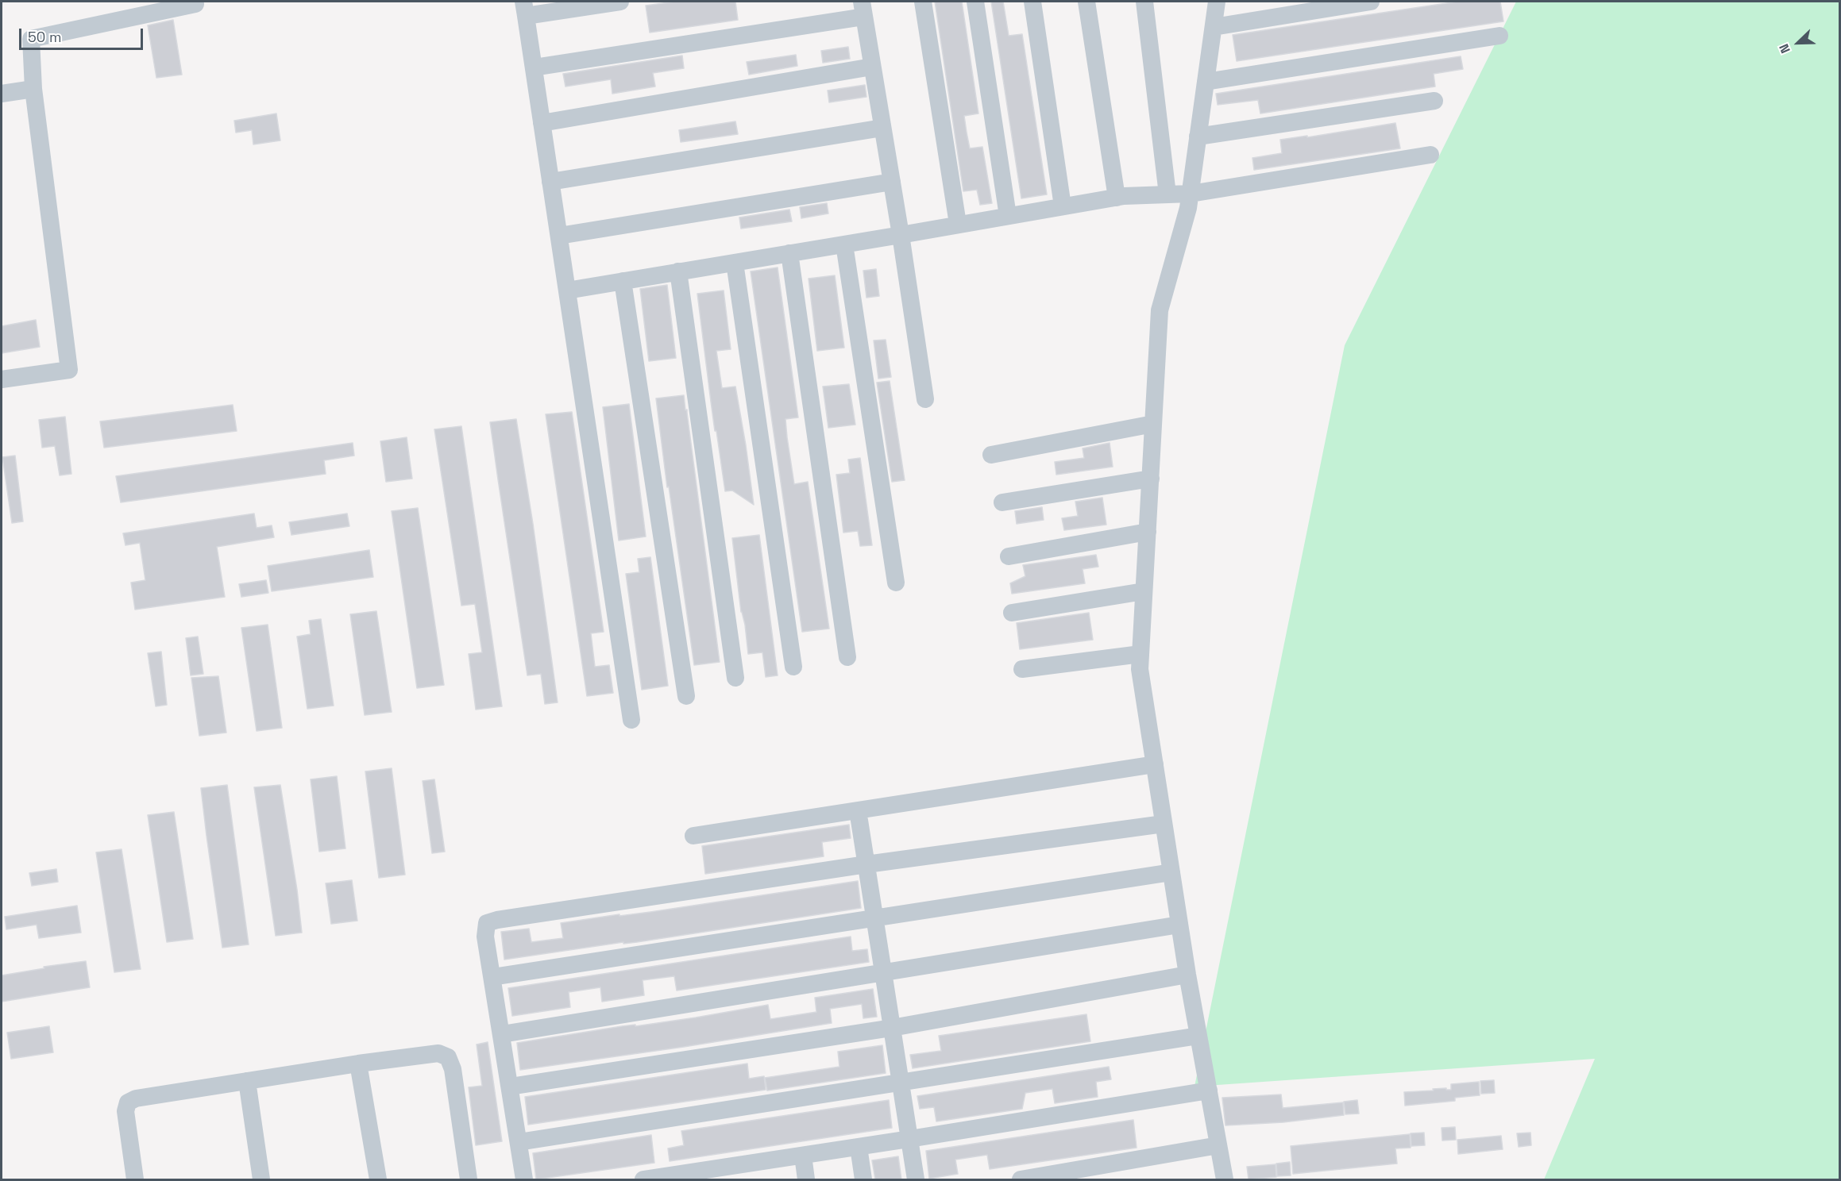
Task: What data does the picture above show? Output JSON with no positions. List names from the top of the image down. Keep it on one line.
{"scale_bar":"50 m","north":"bottom left"}
